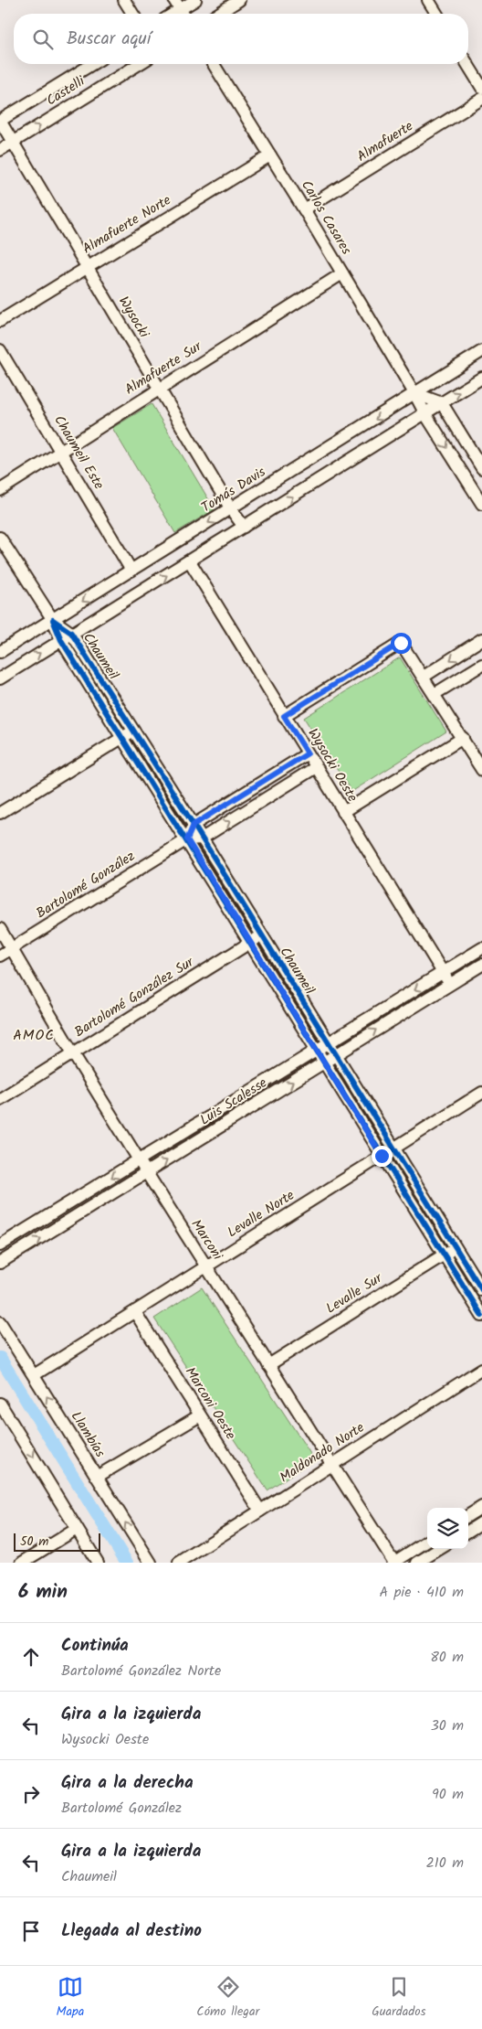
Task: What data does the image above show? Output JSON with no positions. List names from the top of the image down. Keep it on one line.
{"streets":{"street":["Castelli","Almafuerte","Carlos Casares","Almafuerte Norte","Wysocki","Almafuerte Sur","Chaumeil Este","Tomás Davis","Chaumeil","Wysocki Oeste","Bartolomé González","Bartolomé González Sur","Luis Scalesse","Levalle Norte","Marconi","Levalle Sur","Marconi Oeste","Llambías","Maldonado Norte"]},"crossings":[["Castelli","Wysocki"],["Almafuerte","Carlos Casares"],["Carlos Casares","Almafuerte Norte"],["Carlos Casares","Almafuerte Sur"],["Carlos Casares","Tomás Davis"],["Almafuerte Norte","Wysocki"],["Wysocki","Almafuerte Sur"],["Wysocki","Tomás Davis"],["Almafuerte Sur","Chaumeil Este"],["Chaumeil Este","Tomás Davis"],["Tomás Davis","Chaumeil"],["Chaumeil","Bartolomé González"],["Chaumeil","Bartolomé González Sur"],["Chaumeil","Luis Scalesse"],["Chaumeil","Levalle Norte"],["Chaumeil","Levalle Sur"],["Wysocki Oeste","Bartolomé González"],["Wysocki Oeste","Luis Scalesse"],["Bartolomé González","Marconi"],["Bartolomé González Sur","Marconi"],["Luis Scalesse","Marconi"],["Levalle Norte","Marconi"],["Levalle Norte","Marconi Oeste"],["Levalle Norte","Llambías"],["Marconi","Levalle Sur"],["Marconi","Maldonado Norte"],["Marconi Oeste","Maldonado Norte"]],"districts":["AMOC"],"scale_bar":"50 m","page":{"search":"Buscar aquí","scale":"50 m","heading":["6 min","A pie · 410 m"],"list":[["Continúa","Bartolomé González Norte","80 m"],["Gira a la izquierda","Wysocki Oeste","30 m"],["Gira a la derecha","Bartolomé González","90 m"],["Gira a la izquierda","Chaumeil","210 m"],"Llegada al destino"],"nav":["Mapa","Cómo llegar","Guardados"]}}
